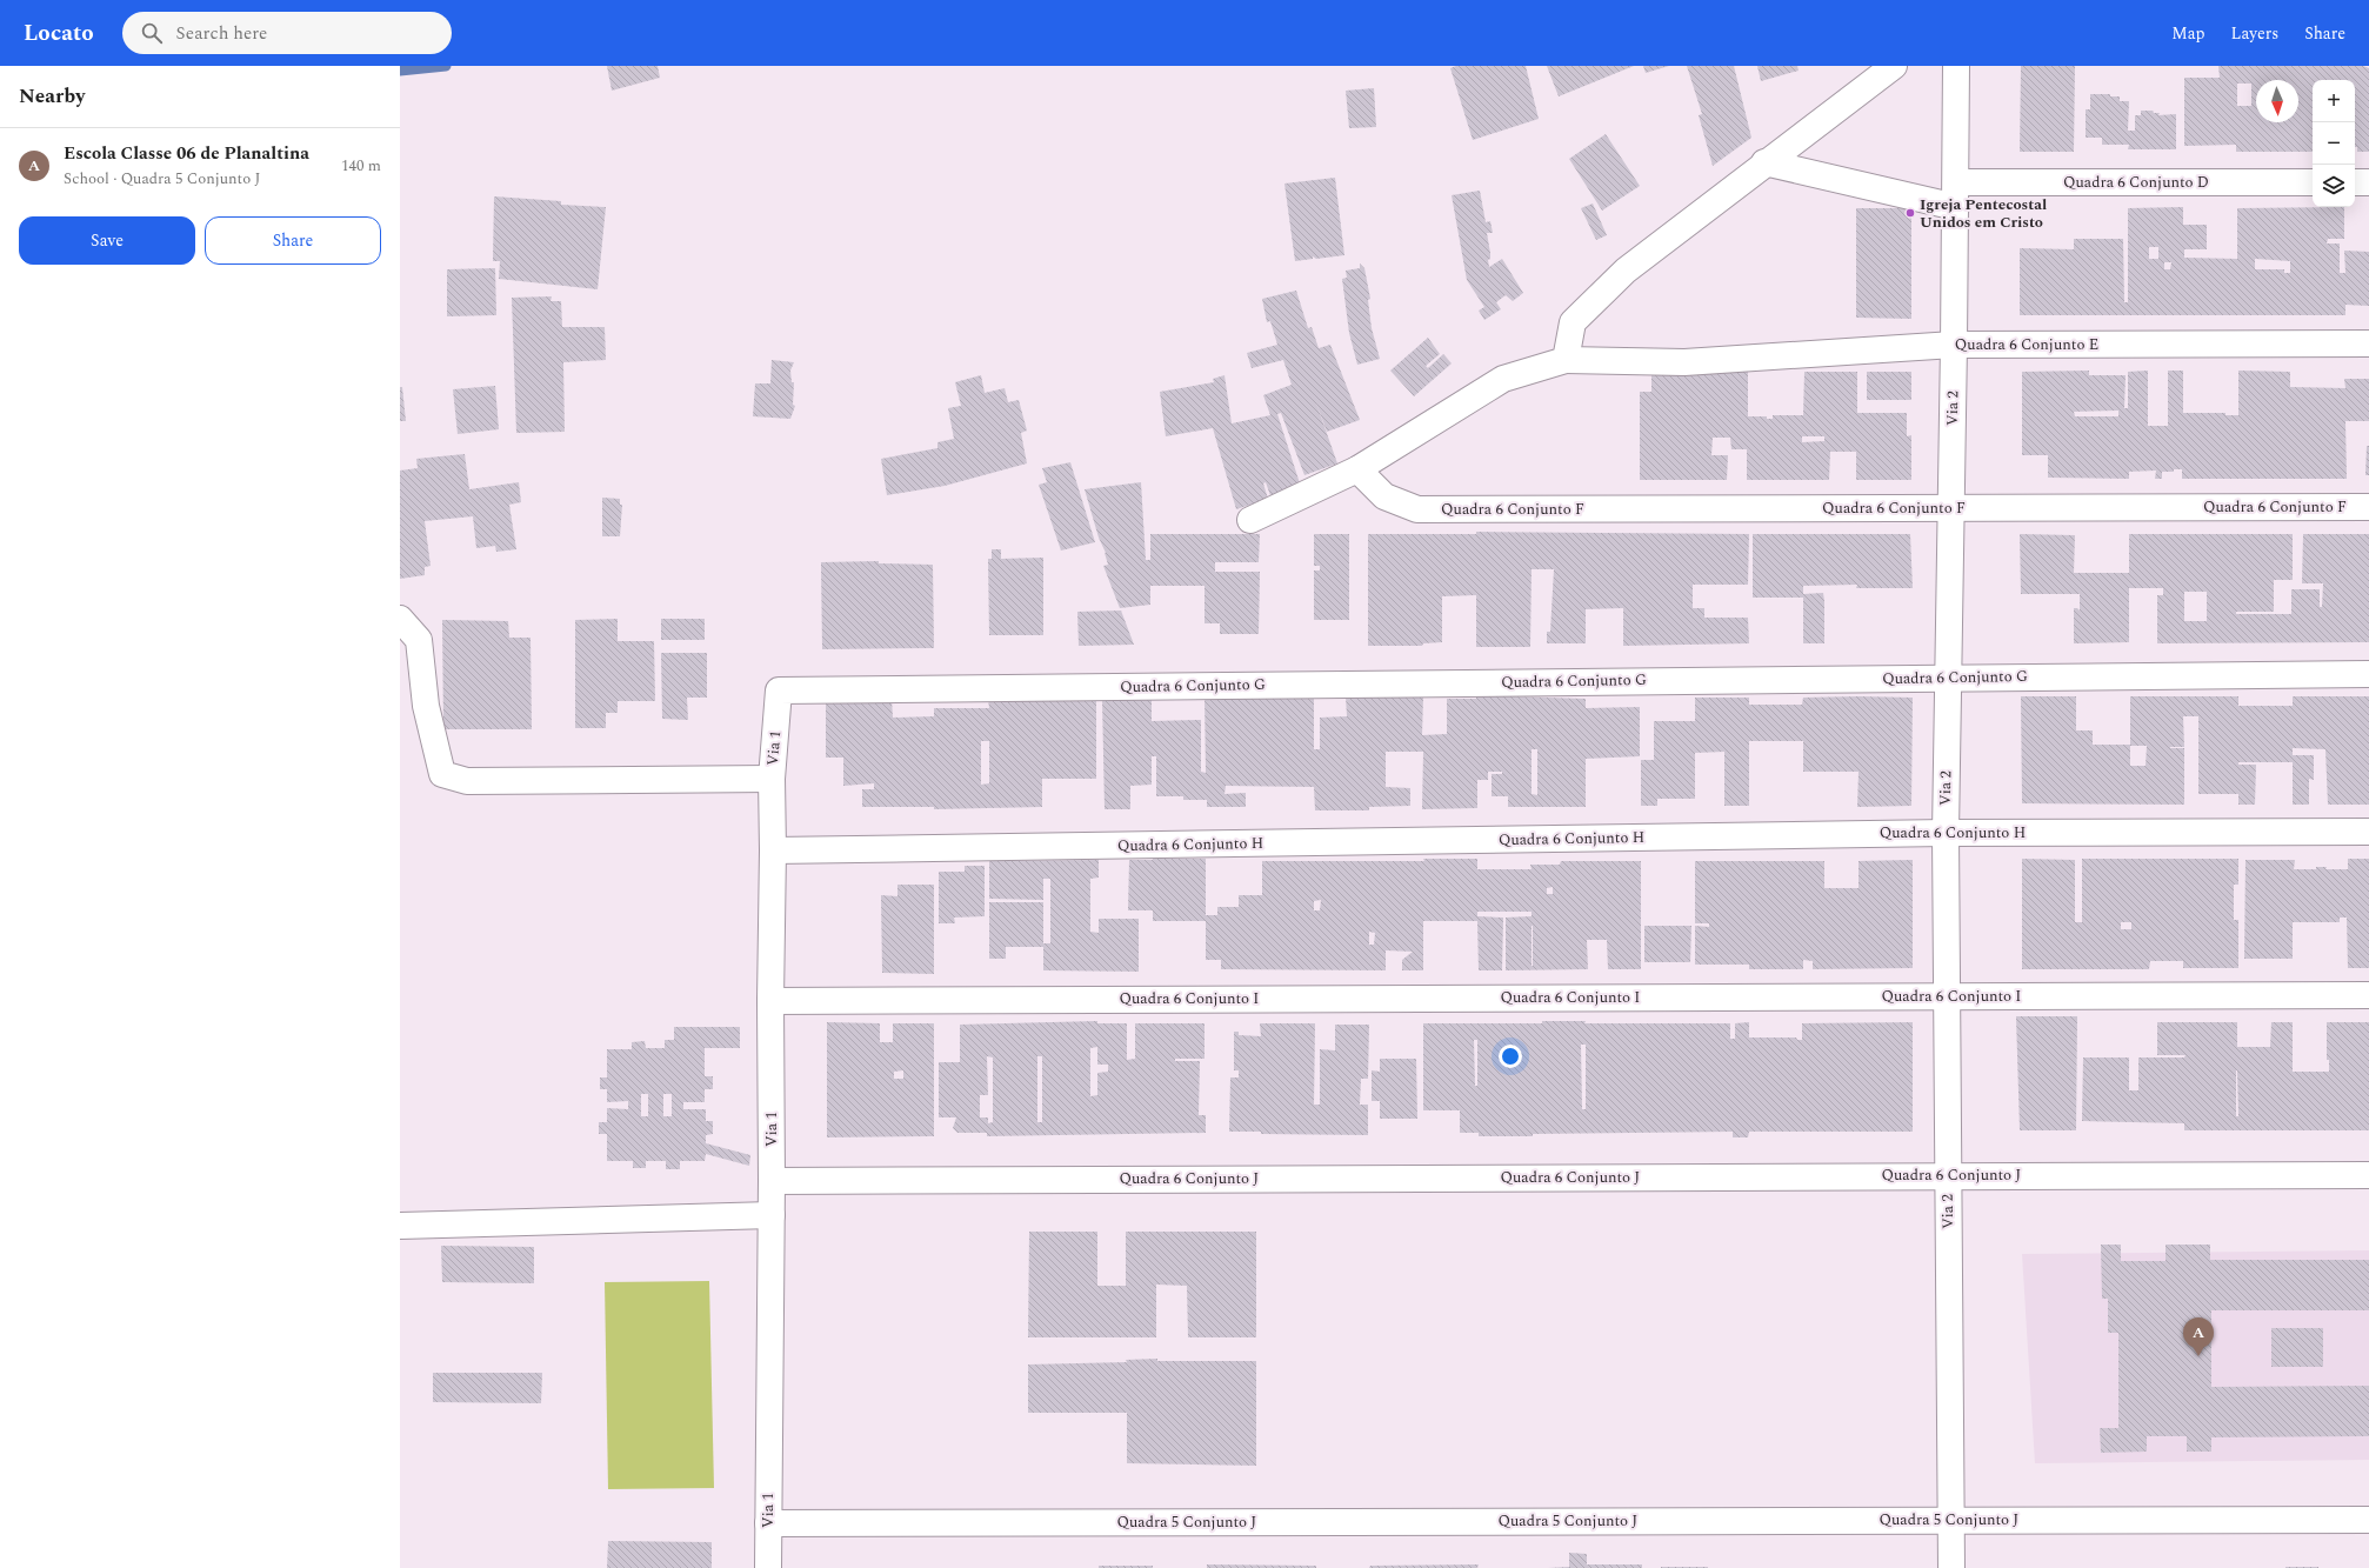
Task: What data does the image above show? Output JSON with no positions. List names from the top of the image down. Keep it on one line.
{"streets":{"street":["Quadra 6 Conjunto D","Quadra 6 Conjunto E","Via 2","Quadra 6 Conjunto F","Quadra 6 Conjunto G","Via 1","Quadra 6 Conjunto H","Quadra 6 Conjunto I","Quadra 6 Conjunto J","Quadra 5 Conjunto J"]},"crossings":[["Quadra 6 Conjunto D","Via 2"],["Quadra 6 Conjunto E","Via 2"],["Quadra 6 Conjunto E","Quadra 6 Conjunto F"],["Via 2","Quadra 6 Conjunto F"],["Via 2","Quadra 6 Conjunto G"],["Via 2","Quadra 6 Conjunto H"],["Via 2","Quadra 6 Conjunto I"],["Via 2","Quadra 6 Conjunto J"],["Via 2","Quadra 5 Conjunto J"],["Quadra 6 Conjunto G","Via 1"],["Via 1","Quadra 6 Conjunto H"],["Via 1","Quadra 6 Conjunto I"],["Via 1","Quadra 6 Conjunto J"],["Via 1","Quadra 5 Conjunto J"]],"places":["Igreja Pentecostal Unidos em Cristo"],"north":"bottom","page":{"header":"Locato","search":"Search here","nav":["Map","Layers","Share"],"heading":"Nearby","map_buttons":["+","−"],"list":[{"mark":"A","name":"Escola Classe 06 de Planaltina","note":"School · Quadra 5 Conjunto J","value":"140 m"}],"buttons":["Save","Share"],"pins":"A"}}
